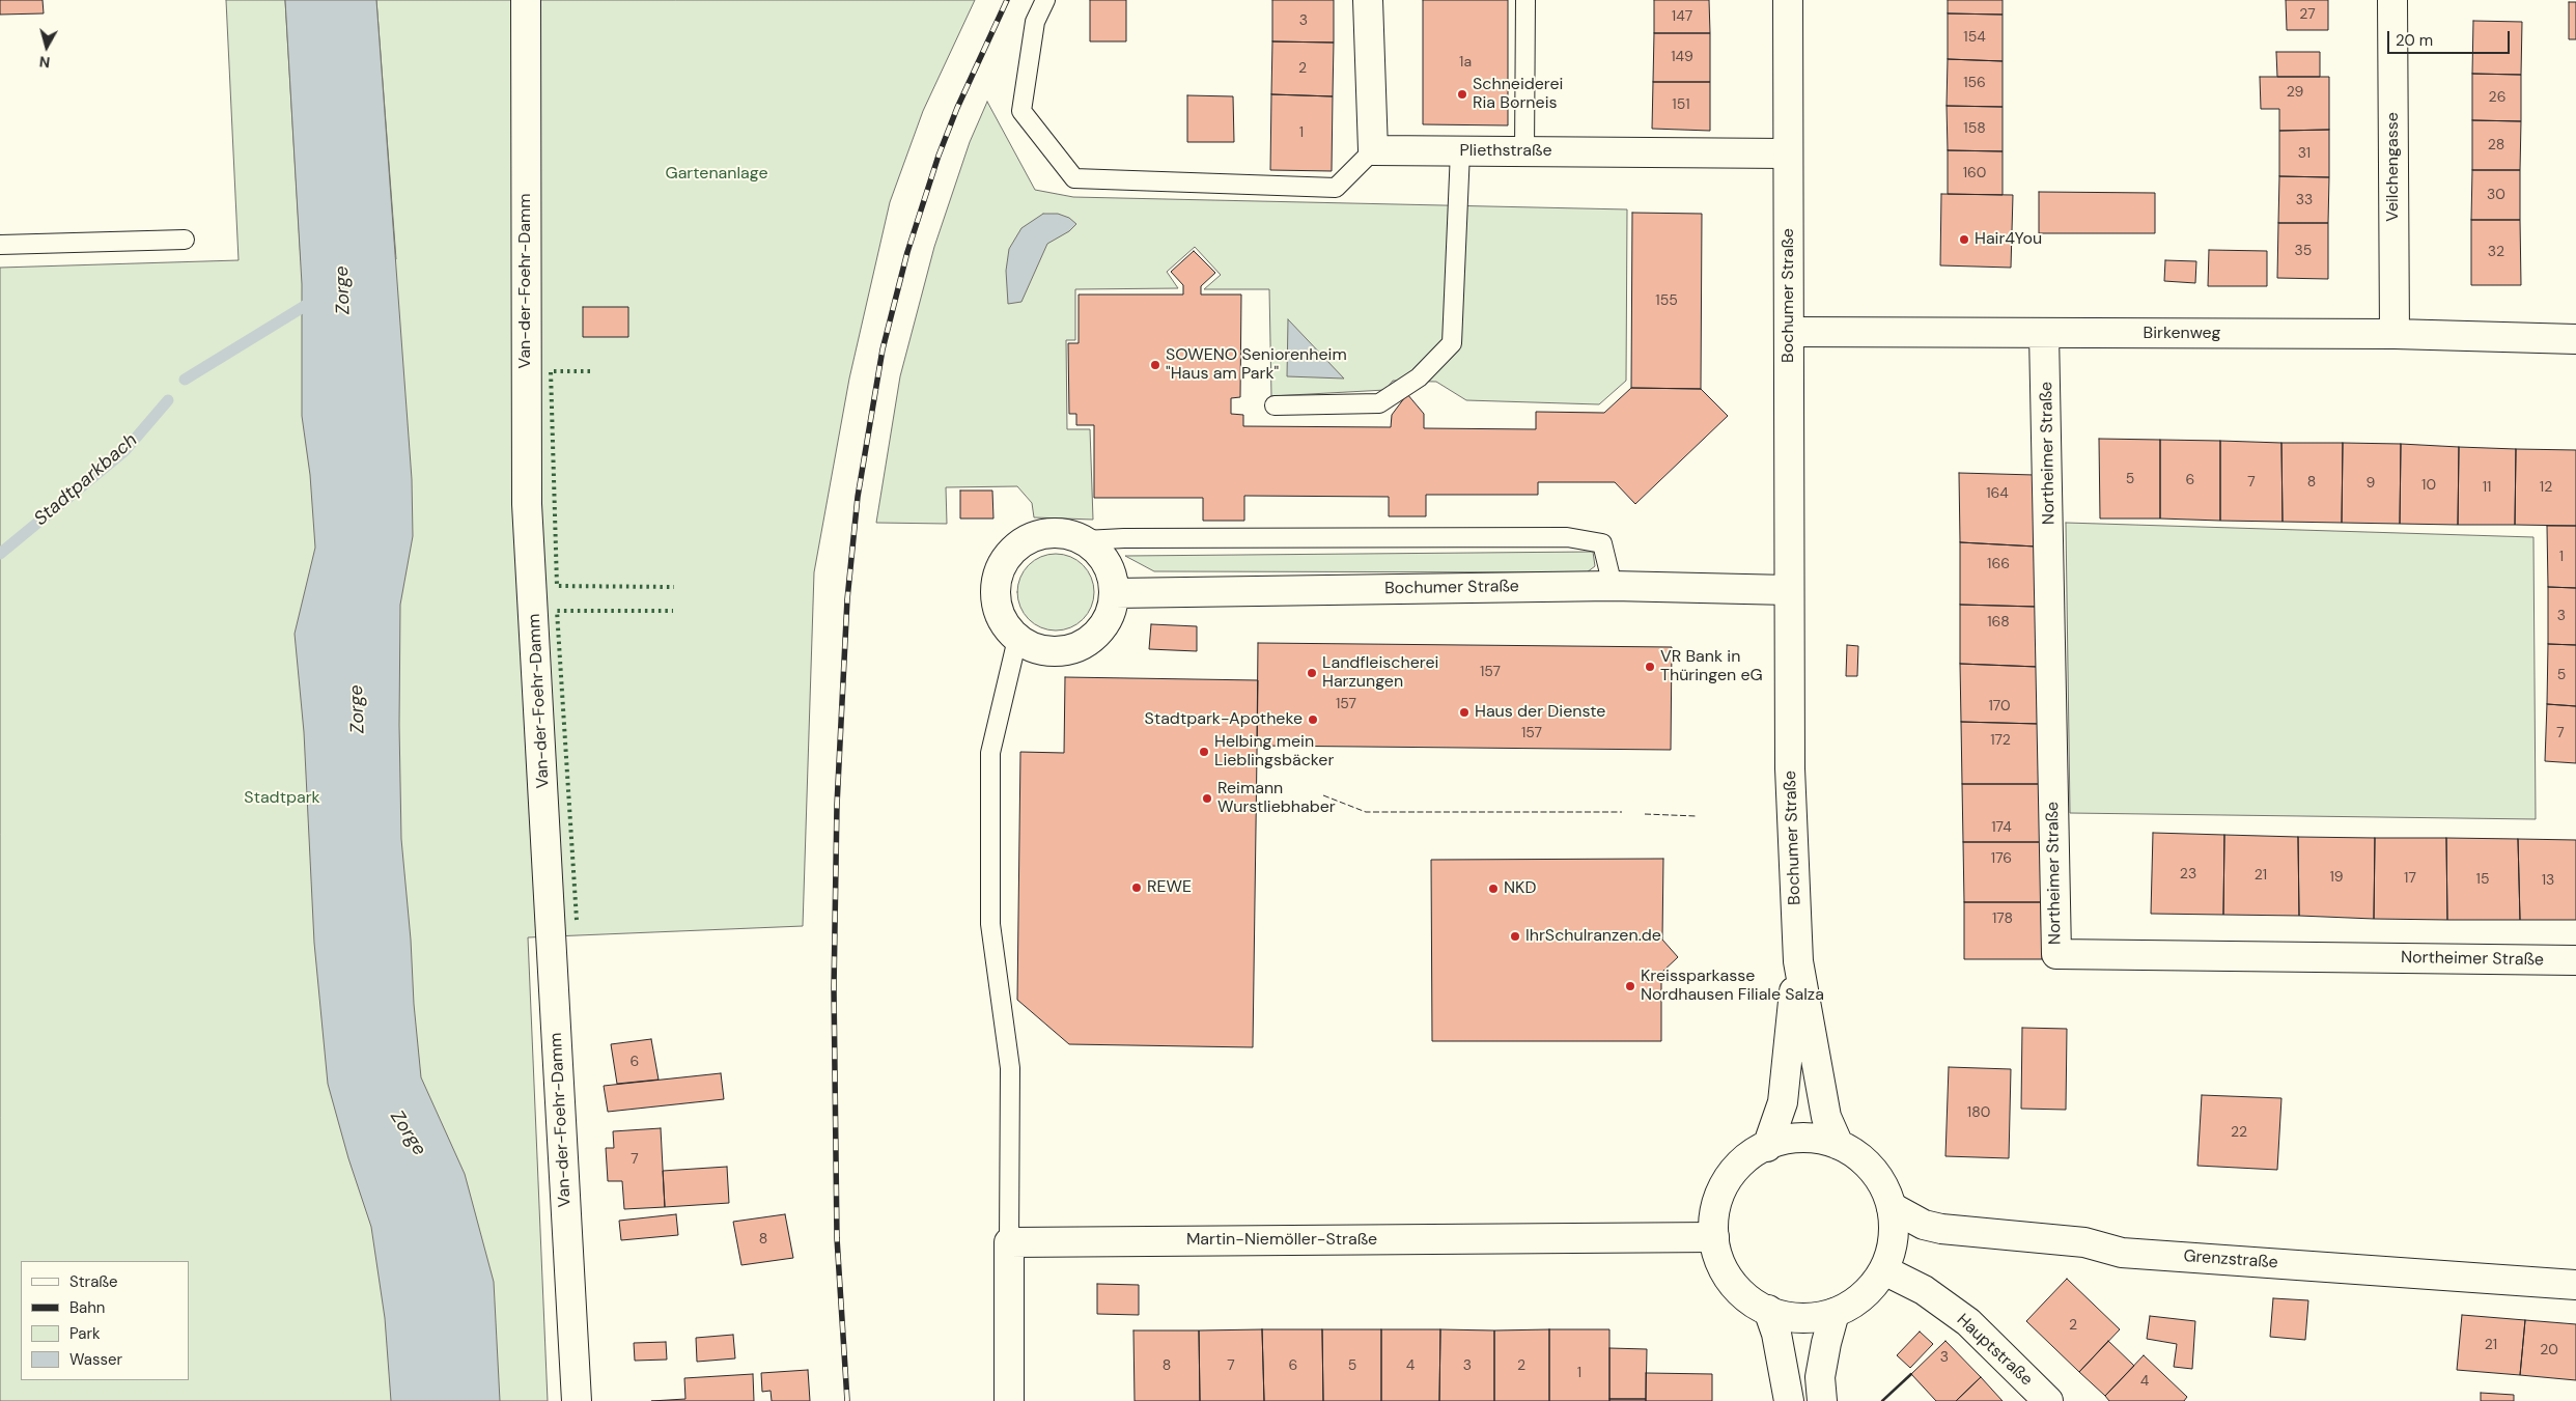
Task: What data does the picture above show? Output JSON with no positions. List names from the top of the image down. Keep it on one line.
{"streets":{"street":["Pliethstraße","Veilchengasse","Van-der-Foehr-Damm","Bochumer Straße","Birkenweg","Northeimer Straße","Martin-Niemöller-Straße","Grenzstraße","Hauptstraße"]},"crossings":[["Pliethstraße","Bochumer Straße"],["Veilchengasse","Birkenweg"],["Bochumer Straße","Birkenweg"],["Bochumer Straße","Martin-Niemöller-Straße"],["Bochumer Straße","Grenzstraße"],["Bochumer Straße","Hauptstraße"],["Birkenweg","Northeimer Straße"],["Martin-Niemöller-Straße","Grenzstraße"],["Martin-Niemöller-Straße","Hauptstraße"],["Grenzstraße","Hauptstraße"]],"water":["Zorge","Stadtparkbach"],"parks":["Gartenanlage","Stadtpark"],"places":["Schneiderei Ria Borneis","Hair4You","SOWENO Seniorenheim \"Haus am Park\"","VR Bank in Thüringen eG","Landfleischerei Harzungen","Haus der Dienste","Stadtpark-Apotheke","Helbing mein Lieblingsbäcker","Reimann Wurstliebhaber","REWE","NKD","IhrSchulranzen.de","Kreissparkasse Nordhausen Filiale Salza"],"house_numbers":["27","147","3","154","149","1a","2","156","29","26","151","158","1","28","31","160","30","33","35","32","155","5","6","7","8","9","10","11","12","164","1","166","3","168","157","5","157","170","157","7","172","174","176","23","21","19","17","15","13","178","6","180","22","7","8","2","21","20","3","8","7","6","5","4","3","2","1","4"],"legend":["Straße","Bahn","Park","Wasser"],"scale_bar":"20 m","north":"bottom"}
